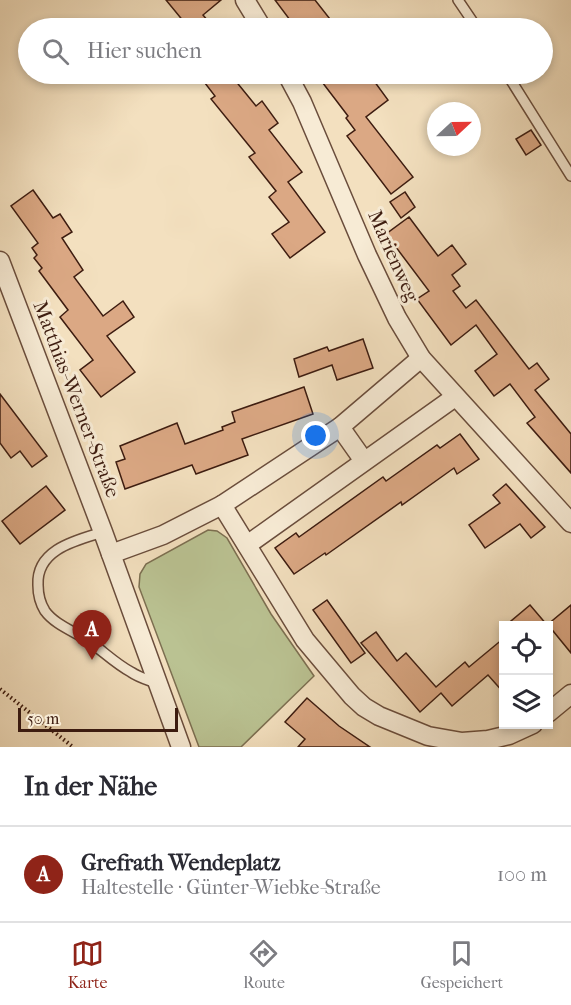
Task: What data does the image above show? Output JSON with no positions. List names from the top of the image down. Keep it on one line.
{"streets":{"street":["Marienweg","Matthias-Werner-Straße"]},"scale_bar":"50 m","north":"right","page":{"search":"Hier suchen","pins":"A","scale":"50 m","heading":"In der Nähe","list":[{"mark":"A","name":"Grefrath Wendeplatz","note":"Haltestelle · Günter-Wiebke-Straße","value":"100 m"}],"nav":["Karte","Route","Gespeichert"]}}
